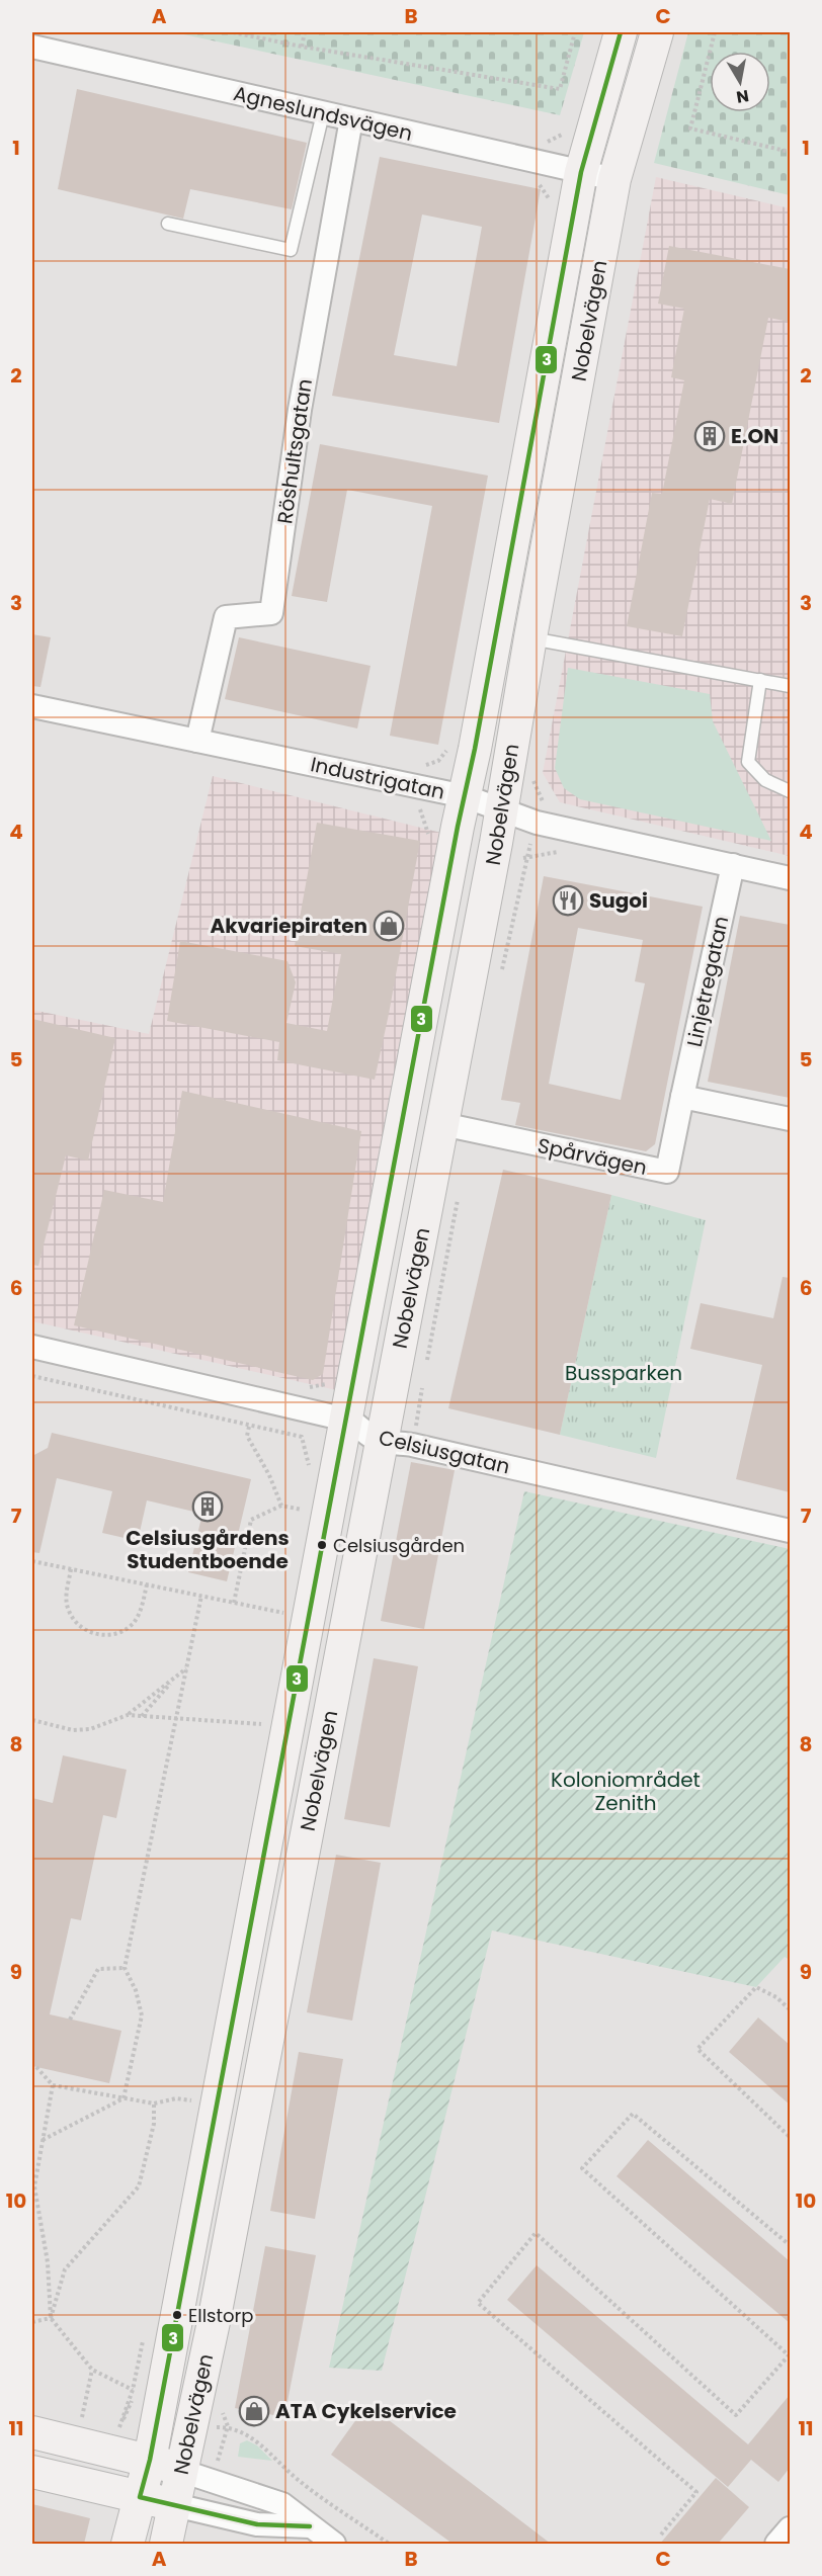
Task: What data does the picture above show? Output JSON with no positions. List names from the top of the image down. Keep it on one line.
{"streets":{"main road":["Nobelvägen"],"street":["Agneslundsvägen","Röshultsgatan","Industrigatan","Linjetregatan","Spårvägen","Celsiusgatan"]},"crossings":[["Agneslundsvägen","Nobelvägen"],["Agneslundsvägen","Röshultsgatan"],["Nobelvägen","Industrigatan"],["Nobelvägen","Spårvägen"],["Nobelvägen","Celsiusgatan"],["Röshultsgatan","Industrigatan"],["Industrigatan","Linjetregatan"],["Linjetregatan","Spårvägen"]],"parks":["Bussparken","Koloniområdet Zenith"],"places":{"building":["E.ON","Celsiusgårdens Studentboende"],"restaurant":["Sugoi"],"shop":["Akvariepiraten","ATA Cykelservice"],"other":["Celsiusgården","Ellstorp"]},"lines":["transit line 3"],"north":"bottom","grid":{"columns":["A","B","C"],"rows":["1","2","3","4","5","6","7","8","9","10","11"]}}
